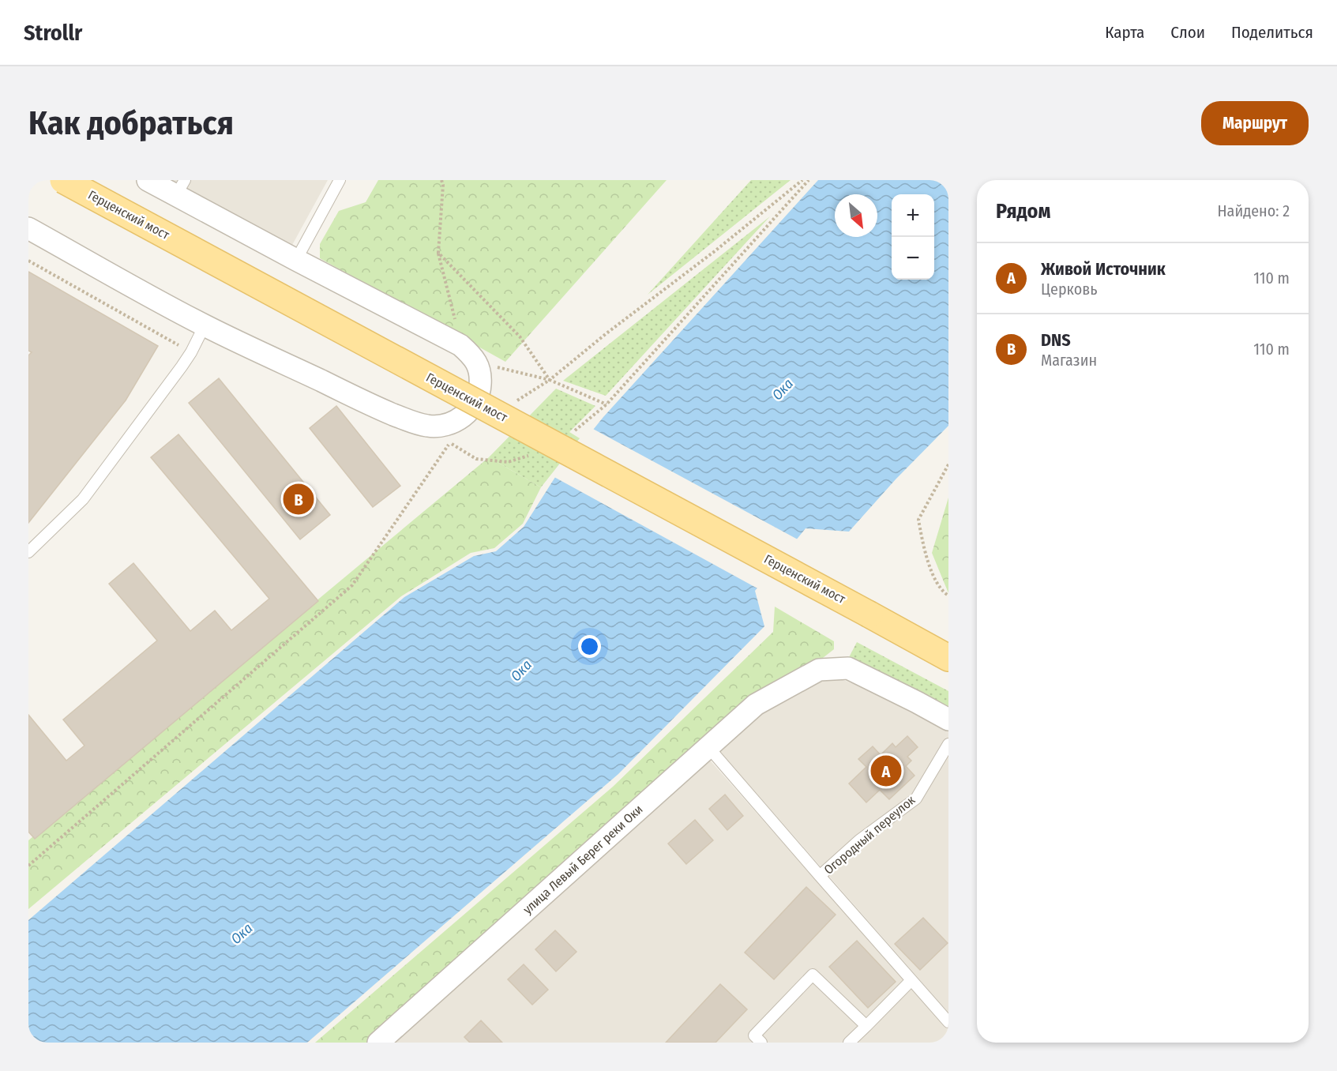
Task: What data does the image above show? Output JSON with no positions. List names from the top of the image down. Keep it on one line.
{"streets":{"main road":["Герценский мост"],"street":["улица Левый Берег реки Оки"],"lane":["Огородный переулок"]},"water":["Ока"],"north":"bottom right","page":{"header":"Strollr","nav":["Карта","Слои","Поделиться"],"buttons":"Маршрут","title":"Как добраться","heading":["Рядом","Найдено: 2"],"map_buttons":["+","−"],"list":[{"mark":"A","name":"Живой Источник","note":"Церковь","value":"110 m"},{"mark":"B","name":"DNS","note":"Магазин","value":"110 m"}],"pins":["B","A"]}}
